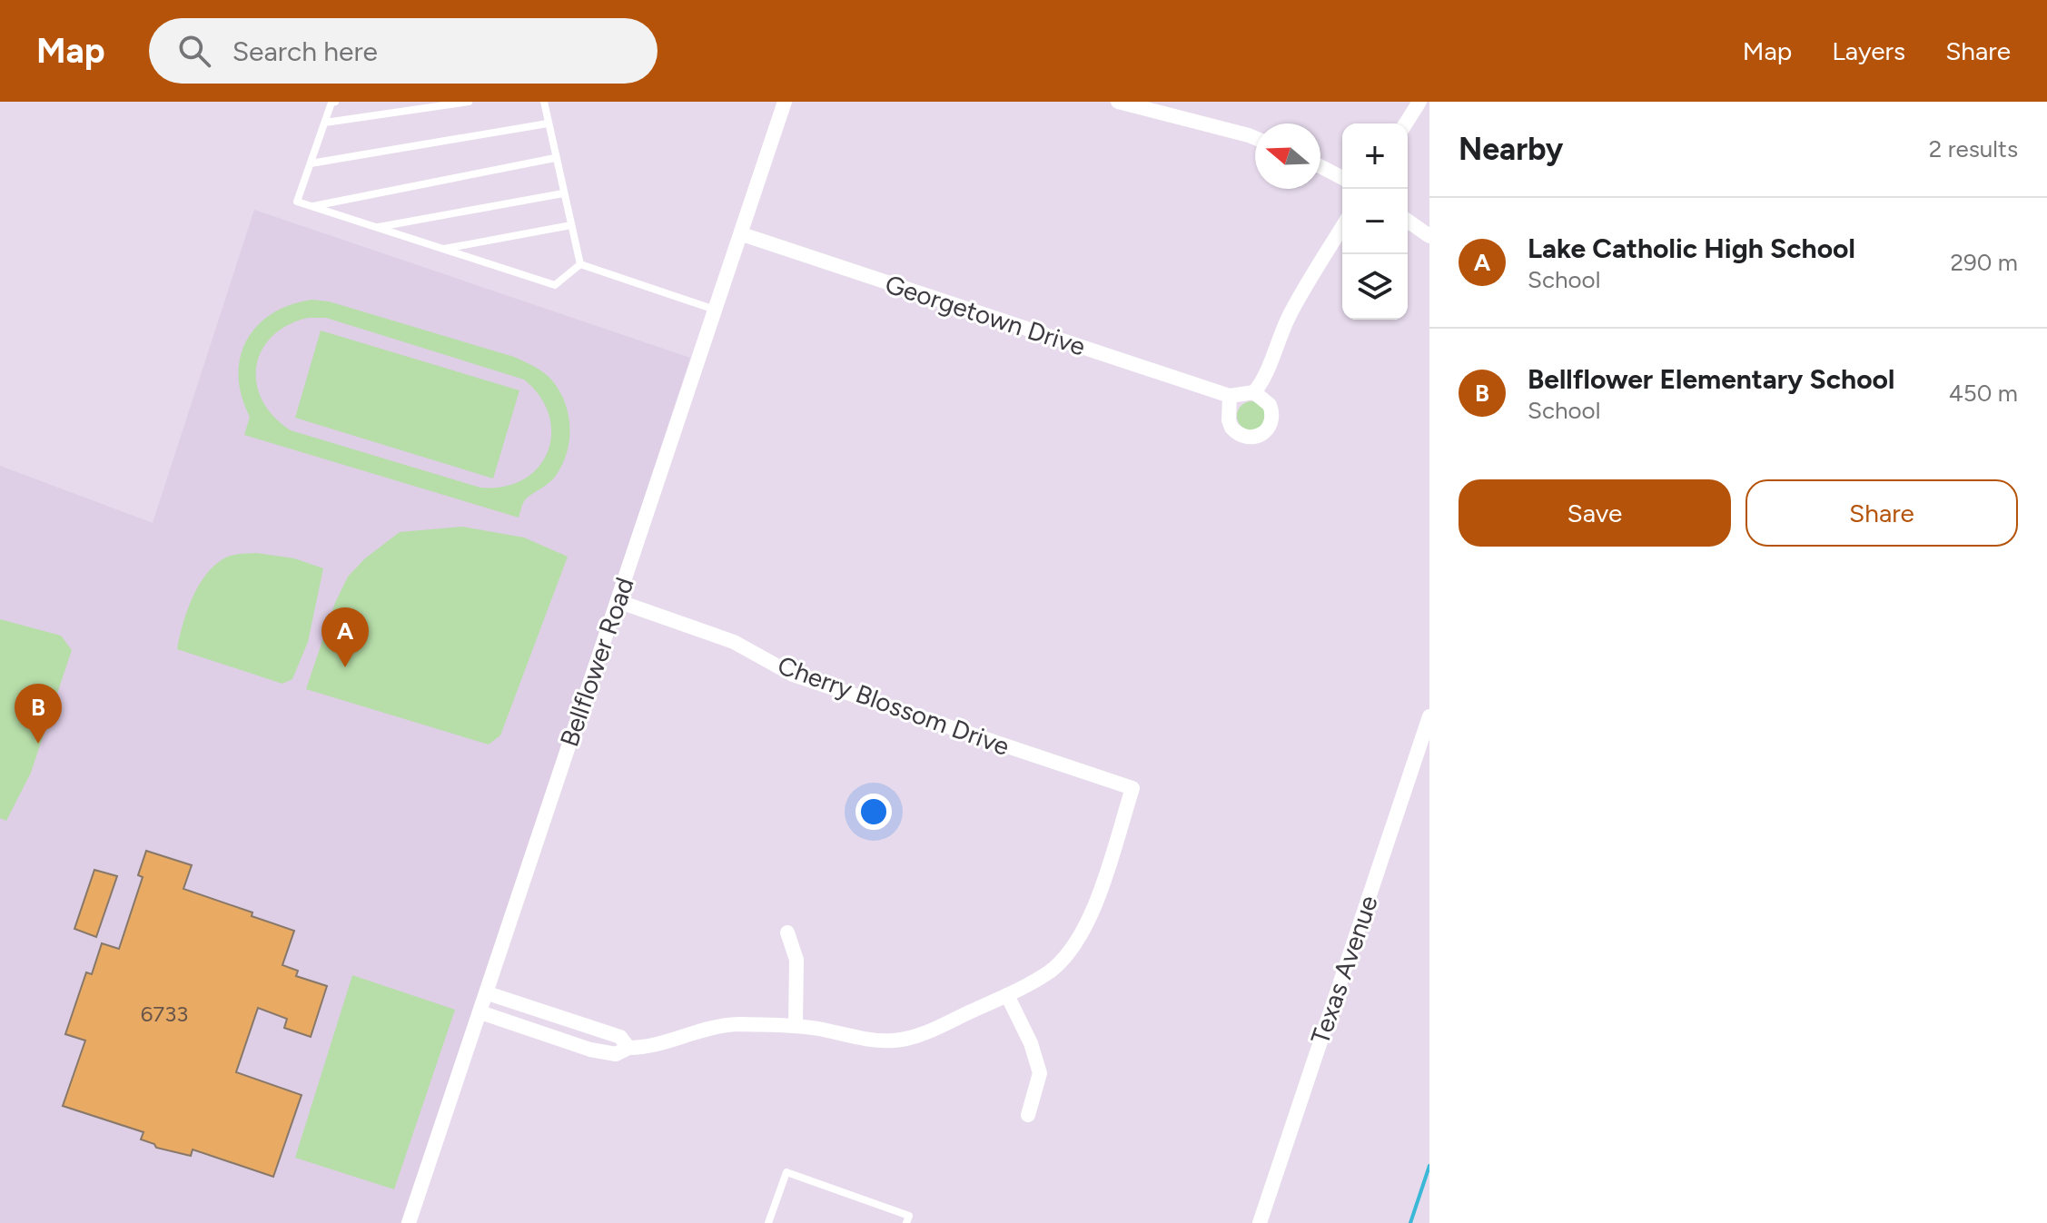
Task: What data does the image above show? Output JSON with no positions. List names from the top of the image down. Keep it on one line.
{"streets":{"street":["Georgetown Drive","Bellflower Road","Cherry Blossom Drive","Texas Avenue"]},"crossings":[["Georgetown Drive","Bellflower Road"],["Bellflower Road","Cherry Blossom Drive"]],"house_numbers":["6733"],"north":"left","page":{"header":"Map","search":"Search here","nav":["Map","Layers","Share"],"heading":["Nearby","2 results"],"map_buttons":["+","−"],"list":[{"mark":"A","name":"Lake Catholic High School","note":"School","value":"290 m"},{"mark":"B","name":"Bellflower Elementary School","note":"School","value":"450 m"}],"buttons":["Save","Share"],"pins":["A","B"]}}
